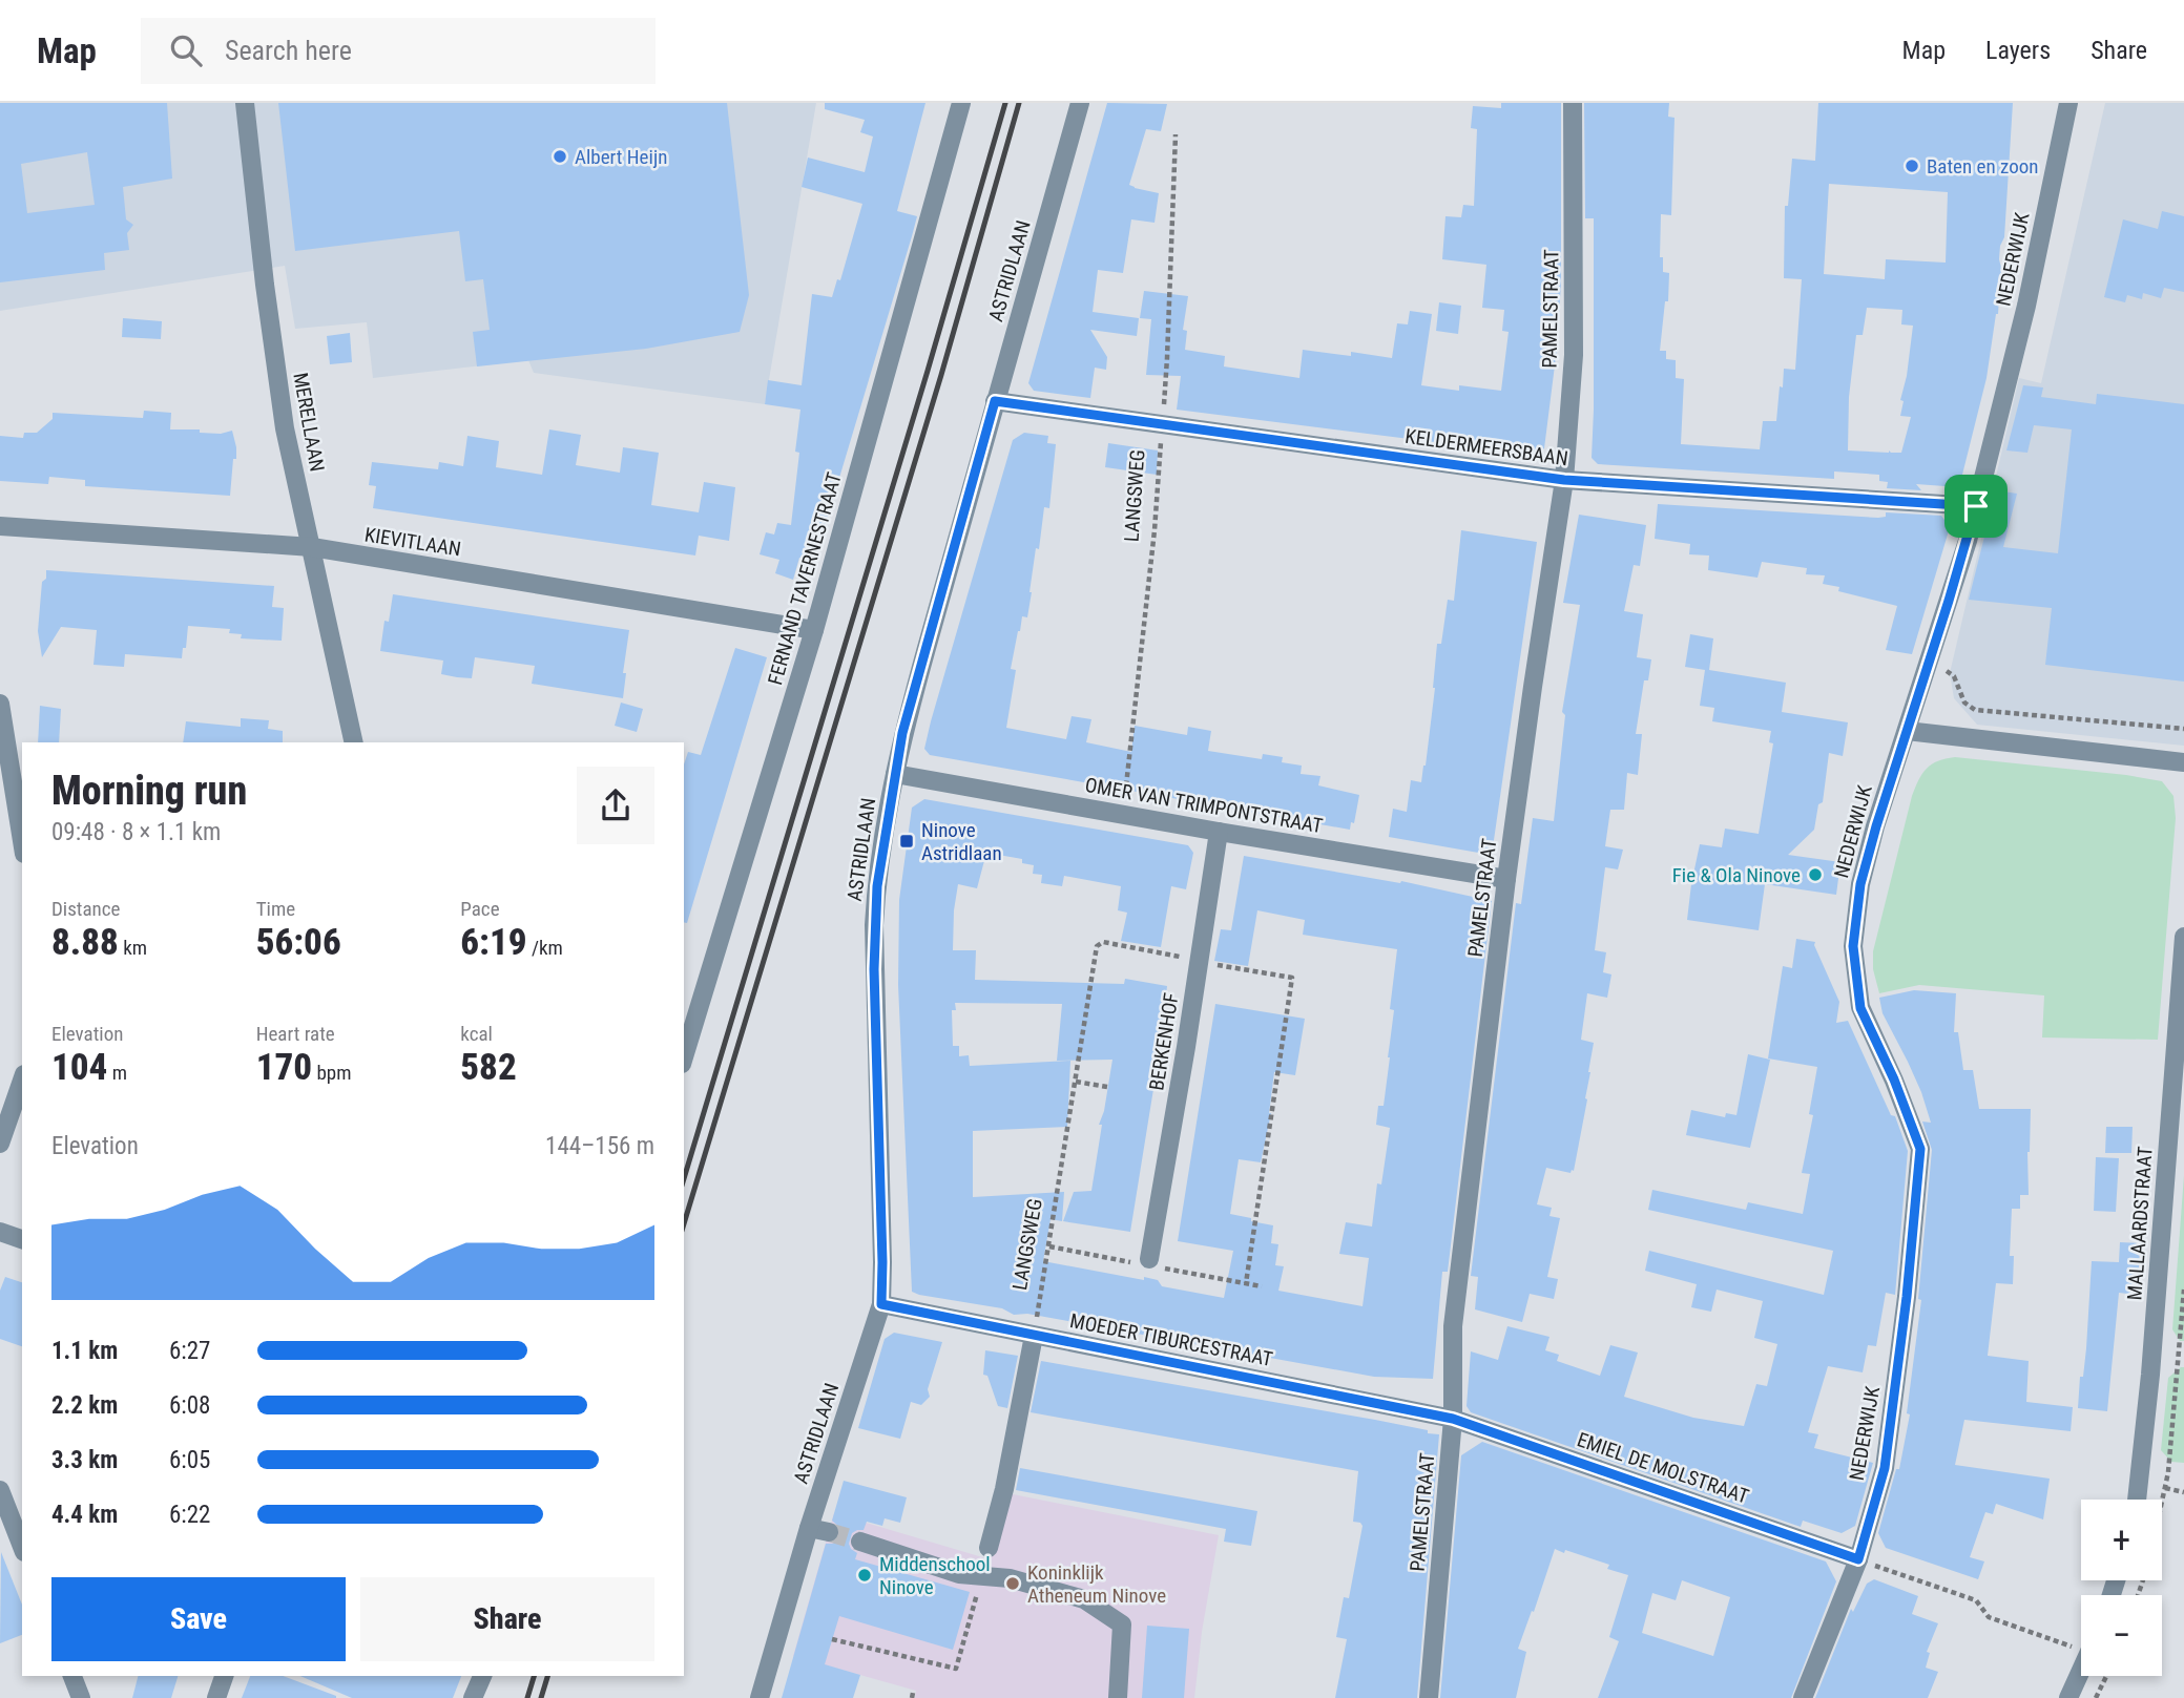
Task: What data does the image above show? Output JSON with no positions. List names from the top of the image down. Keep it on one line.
{"streets":{"street":["NEDERWIJK","ASTRIDLAAN","PAMELSTRAAT","MERELLAAN","KELDERMEERSBAAN","KIEVITLAAN","FERNAND TAVERNESTRAAT","OMER VAN TRIMPONTSTRAAT","BERKENHOF","MALLAARDSTRAAT","MOEDER TIBURCESTRAAT","EMIEL DE MOLSTRAAT"],"path":["LANGSWEG"]},"crossings":[["NEDERWIJK","KELDERMEERSBAAN"],["NEDERWIJK","EMIEL DE MOLSTRAAT"],["ASTRIDLAAN","KELDERMEERSBAAN"],["ASTRIDLAAN","OMER VAN TRIMPONTSTRAAT"],["ASTRIDLAAN","MOEDER TIBURCESTRAAT"],["PAMELSTRAAT","KELDERMEERSBAAN"],["PAMELSTRAAT","OMER VAN TRIMPONTSTRAAT"],["PAMELSTRAAT","MOEDER TIBURCESTRAAT"],["PAMELSTRAAT","EMIEL DE MOLSTRAAT"],["MERELLAAN","KIEVITLAAN"],["KELDERMEERSBAAN","LANGSWEG"],["LANGSWEG","OMER VAN TRIMPONTSTRAAT"],["LANGSWEG","BERKENHOF"],["LANGSWEG","MOEDER TIBURCESTRAAT"],["KIEVITLAAN","FERNAND TAVERNESTRAAT"],["OMER VAN TRIMPONTSTRAAT","BERKENHOF"],["MOEDER TIBURCESTRAAT","EMIEL DE MOLSTRAAT"]],"places":{"other":["Albert Heijn","Baten en zoon","Fie & Ola Ninove","Middenschool Ninove","Koninklijk Atheneum Ninove"],"transit":["Ninove Astridlaan"]},"page":{"header":"Map","search":"Search here","nav":["Map","Layers","Share"],"heading":["Morning run","09:48 · 8 × 1.1 km"],"stats":[["Distance","8.88 km"],["Time","56:06"],["Pace","6:19 /km"],["Elevation","104 m"],["Heart rate","170 bpm"],["kcal","582"]],"chart":["Elevation","144–156 m"],"list":[{"name":"1.1 km","note":"6:27"},{"name":"2.2 km","note":"6:08"},{"name":"3.3 km","note":"6:05"},{"name":"4.4 km","note":"6:22"}],"map_buttons":["+","−"],"buttons":["Save","Share"]}}
